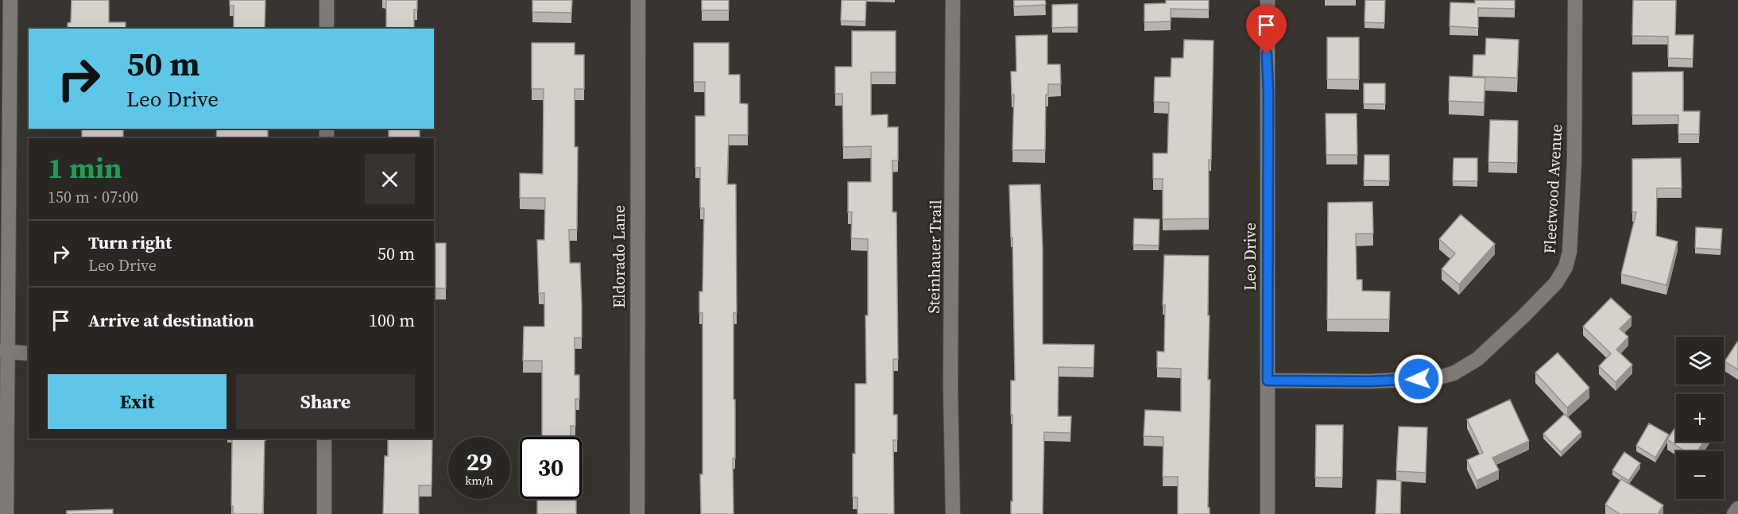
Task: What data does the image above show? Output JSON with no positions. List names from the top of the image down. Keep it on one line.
{"streets":{"street":["Fleetwood Avenue","Eldorado Lane","Steinhauer Trail","Leo Drive"]},"crossings":[["Fleetwood Avenue","Leo Drive"]],"page":{"turn":["50 m","Leo Drive"],"heading":["1 min","150 m · 07:00"],"list":[{"name":"Turn right","note":"Leo Drive","value":"50 m"},{"name":"Arrive at destination","value":"100 m"}],"map_buttons":["+","−"],"buttons":["Exit","Share"],"speed":"29 km/h","limit":"30"}}
